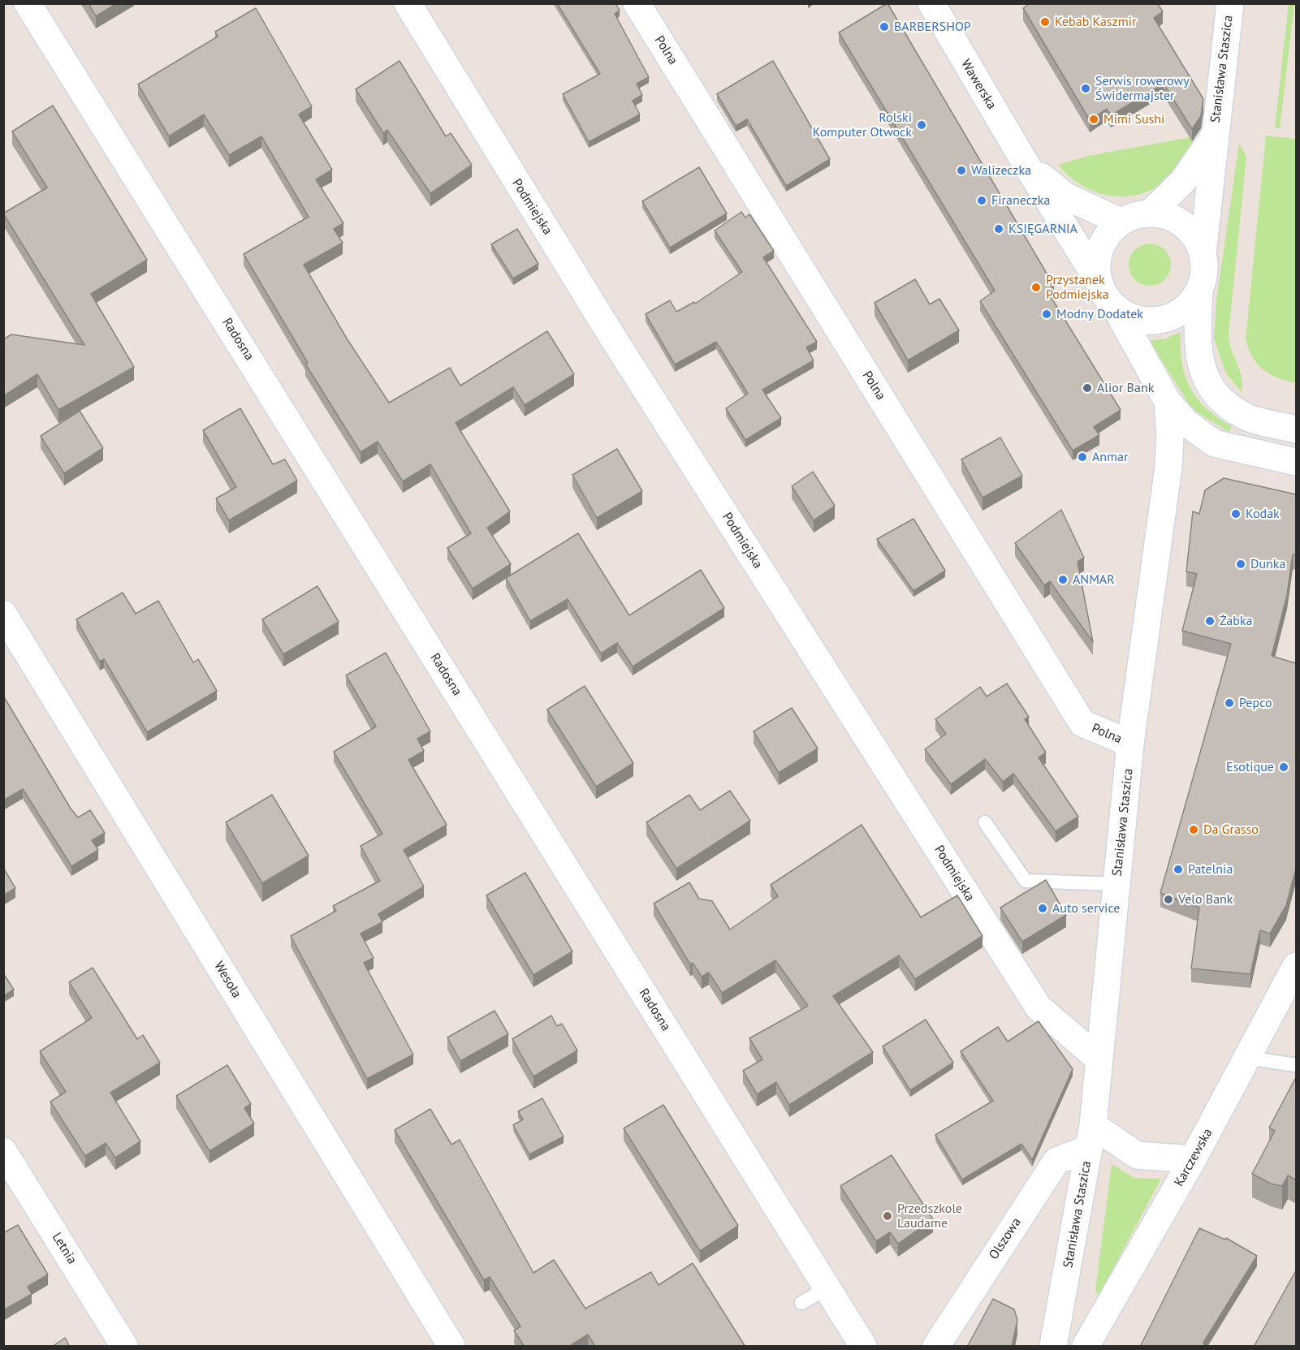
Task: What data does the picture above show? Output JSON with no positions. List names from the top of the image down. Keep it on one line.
{"streets":{"street":["Polna","Stanisława Staszica","Wawerska","Podmiejska","Radosna","Wesoła","Karczewska","Olszowa","Letnia"]},"crossings":[["Polna","Stanisława Staszica"],["Stanisława Staszica","Wawerska"],["Stanisława Staszica","Podmiejska"],["Stanisława Staszica","Olszowa"]],"places":["Kebab Kaszmir","BARBERSHOP","Serwis rowerowy Świdermajster","Mimi Sushi","Rolski Komputer Otwock","Walizeczka","Firaneczka","KSIĘGARNIA","Przystanek Podmiejska","Modny Dodatek","Alior Bank","Anmar","Kodak","Dunka","ANMAR","Żabka","Pepco","Esotique","Da Grasso","Patelnia","Velo Bank","Auto service","Przedszkole Laudame"]}
